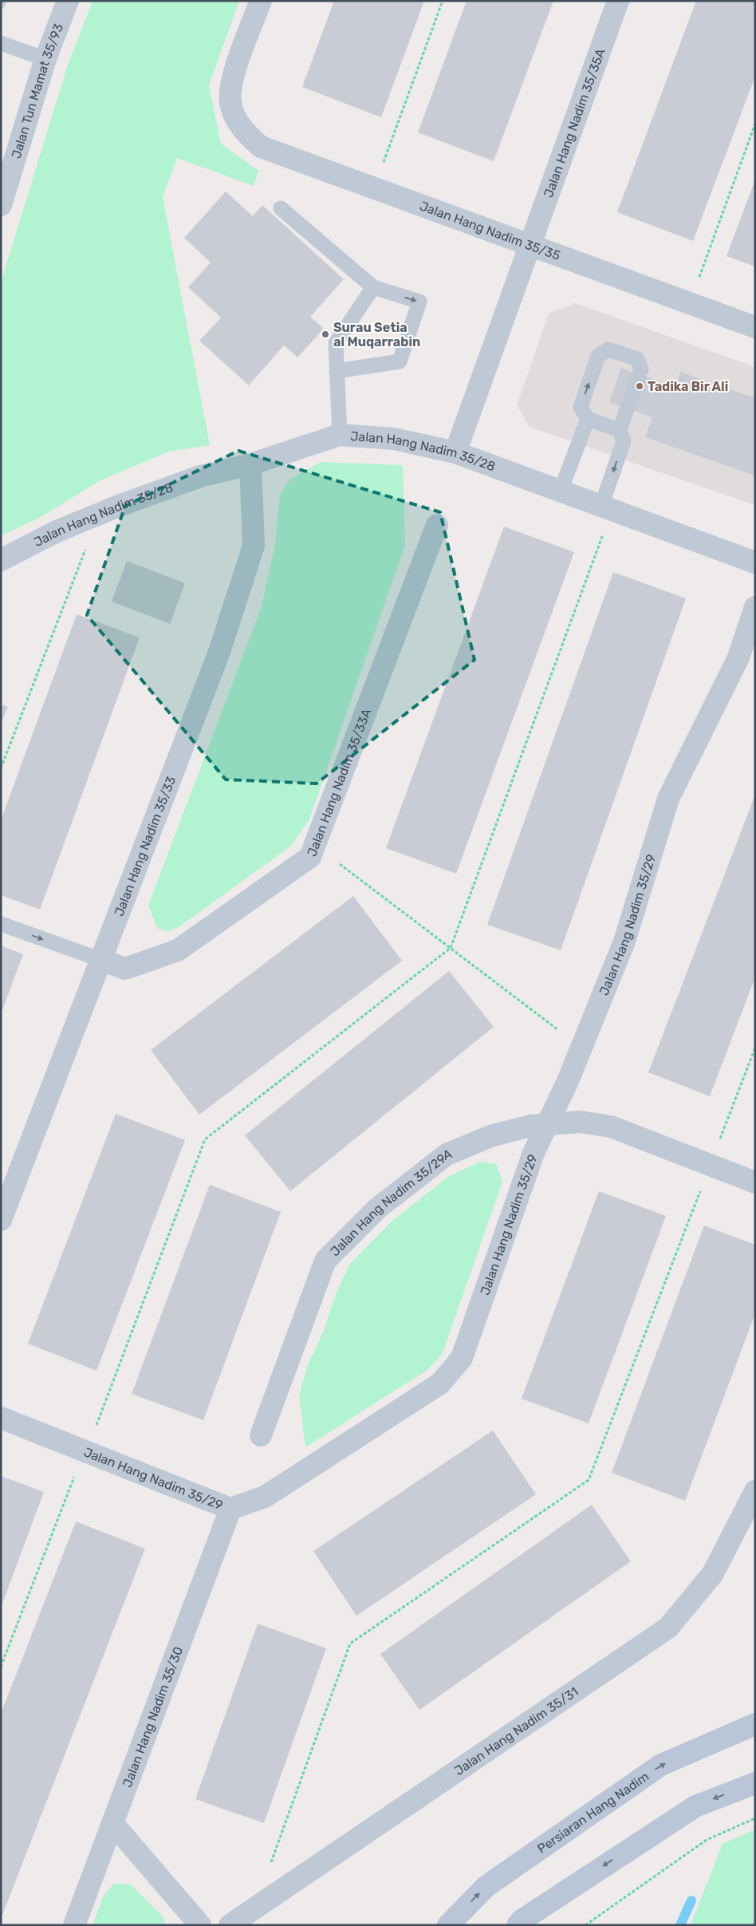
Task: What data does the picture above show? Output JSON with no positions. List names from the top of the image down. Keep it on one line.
{"streets":{"street":["Jalan Tun Mamat 35/93","Jalan Hang Nadim 35/35A","Jalan Hang Nadim 35/35","Jalan Hang Nadim 35/28","Jalan Hang Nadim 35/33A","Jalan Hang Nadim 35/33","Jalan Hang Nadim 35/29","Jalan Hang Nadim 35/29A","Jalan Hang Nadim 35/30","Jalan Hang Nadim 35/31","Persiaran Hang Nadim"]},"crossings":[["Jalan Hang Nadim 35/35A","Jalan Hang Nadim 35/35"],["Jalan Hang Nadim 35/35A","Jalan Hang Nadim 35/28"],["Jalan Hang Nadim 35/28","Jalan Hang Nadim 35/33"],["Jalan Hang Nadim 35/33A","Jalan Hang Nadim 35/33"],["Jalan Hang Nadim 35/29","Jalan Hang Nadim 35/29A"],["Jalan Hang Nadim 35/29","Jalan Hang Nadim 35/30"]],"places":["Surau Setia al Muqarrabin","Tadika Bir Ali"]}
